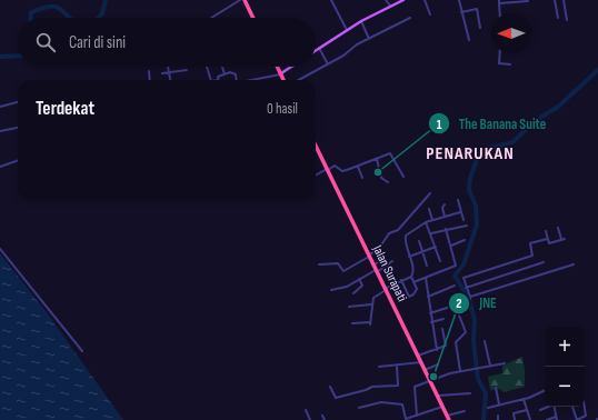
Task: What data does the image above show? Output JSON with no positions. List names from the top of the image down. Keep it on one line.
{"streets":{"highway":["Jalan Surapati"]},"districts":["PENARUKAN"],"places":["The Banana Suite","JNE"],"north":"left","page":{"search":"Cari di sini","heading":["Terdekat","0 hasil"],"map_buttons":["+","−"]}}
